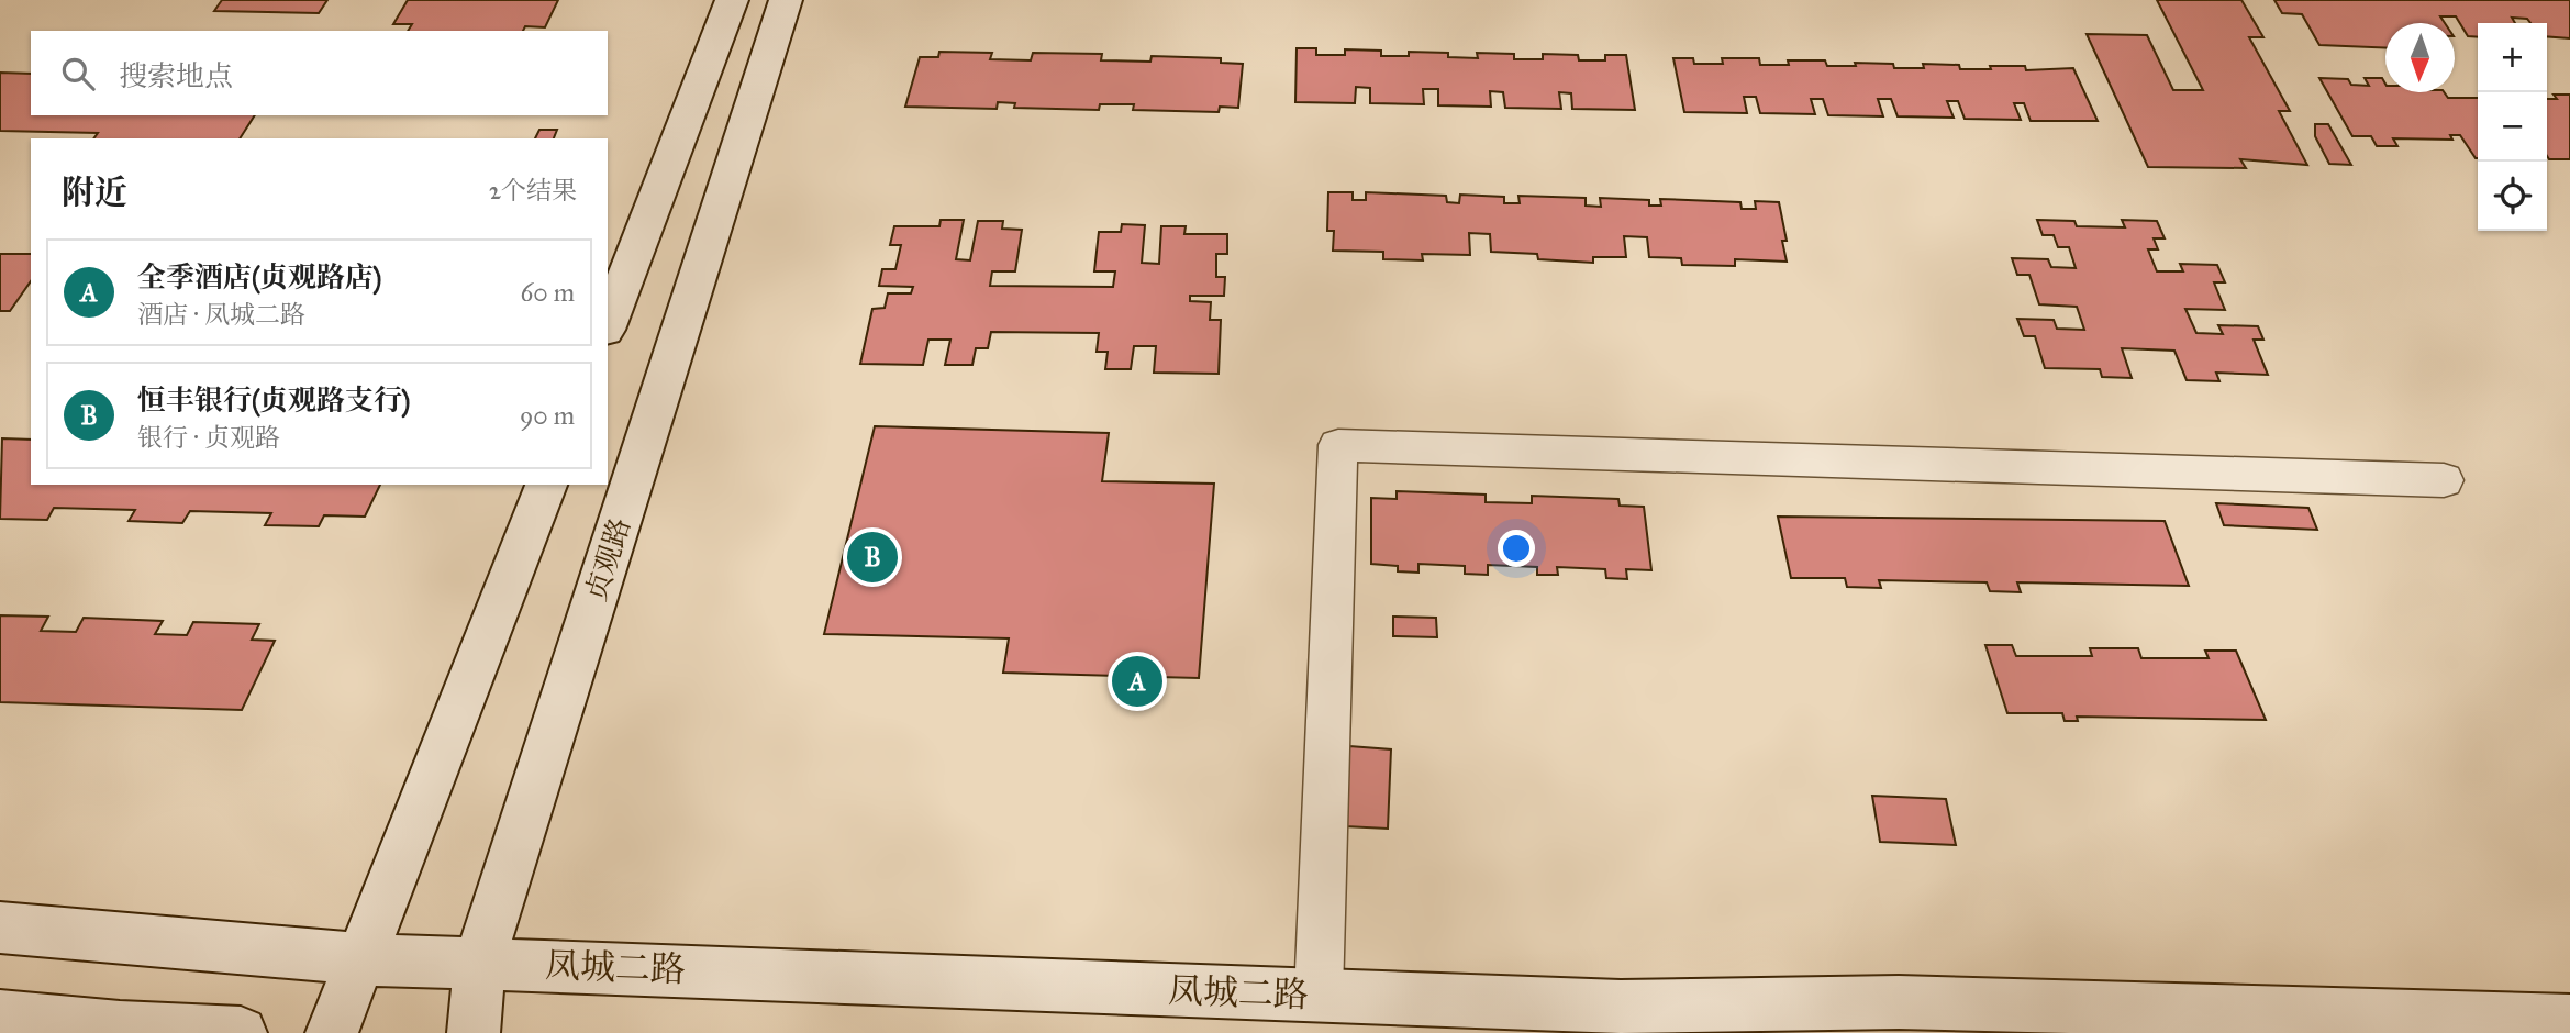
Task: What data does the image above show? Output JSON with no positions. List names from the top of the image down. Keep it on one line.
{"streets":{"main road":["贞观路","凤城二路"]},"crossings":[["贞观路","凤城二路"]],"north":"bottom","page":{"map_buttons":["+","−"],"search":"搜索地点","heading":["附近","2个结果"],"list":[{"mark":"A","name":"全季酒店(贞观路店)","note":"酒店 · 凤城二路","value":"60 m"},{"mark":"B","name":"恒丰银行(贞观路支行)","note":"银行 · 贞观路","value":"90 m"}],"pins":["B","A"]}}
